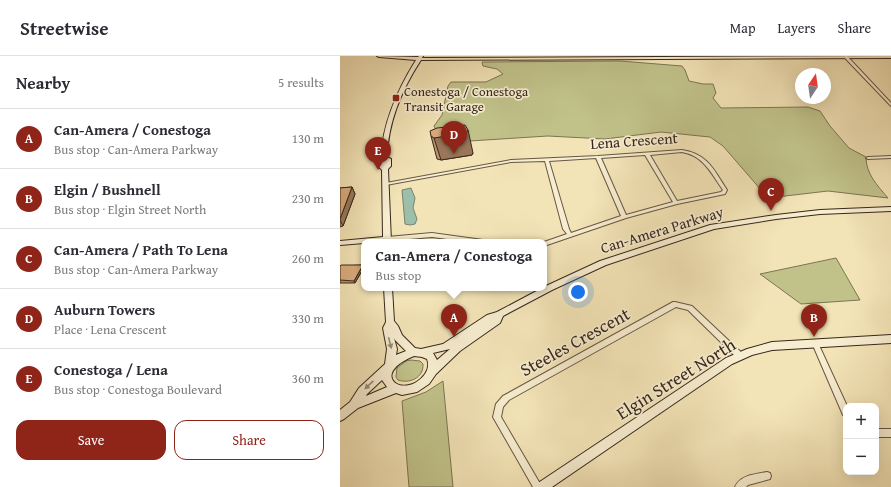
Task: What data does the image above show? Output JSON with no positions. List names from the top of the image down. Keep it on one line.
{"streets":{"main road":["Can-Amera Parkway","Elgin Street North"],"street":["Lena Crescent","Steeles Crescent"]},"crossings":[["Steeles Crescent","Elgin Street North"]],"places":{"transit":["Conestoga / Conestoga Transit Garage"]},"north":"top","page":{"header":"Streetwise","nav":["Map","Layers","Share"],"heading":["Nearby","5 results"],"list":[{"mark":"A","name":"Can-Amera / Conestoga","note":"Bus stop · Can-Amera Parkway","value":"130 m"},{"mark":"B","name":"Elgin / Bushnell","note":"Bus stop · Elgin Street North","value":"230 m"},{"mark":"C","name":"Can-Amera / Path To Lena","note":"Bus stop · Can-Amera Parkway","value":"260 m"},{"mark":"D","name":"Auburn Towers","note":"Place · Lena Crescent","value":"330 m"},{"mark":"E","name":"Conestoga / Lena","note":"Bus stop · Conestoga Boulevard","value":"360 m"}],"pins":["D","E","C","A","B"],"popup":["Can-Amera / Conestoga","Bus stop"],"map_buttons":["+","−"],"buttons":["Save","Share"]}}
